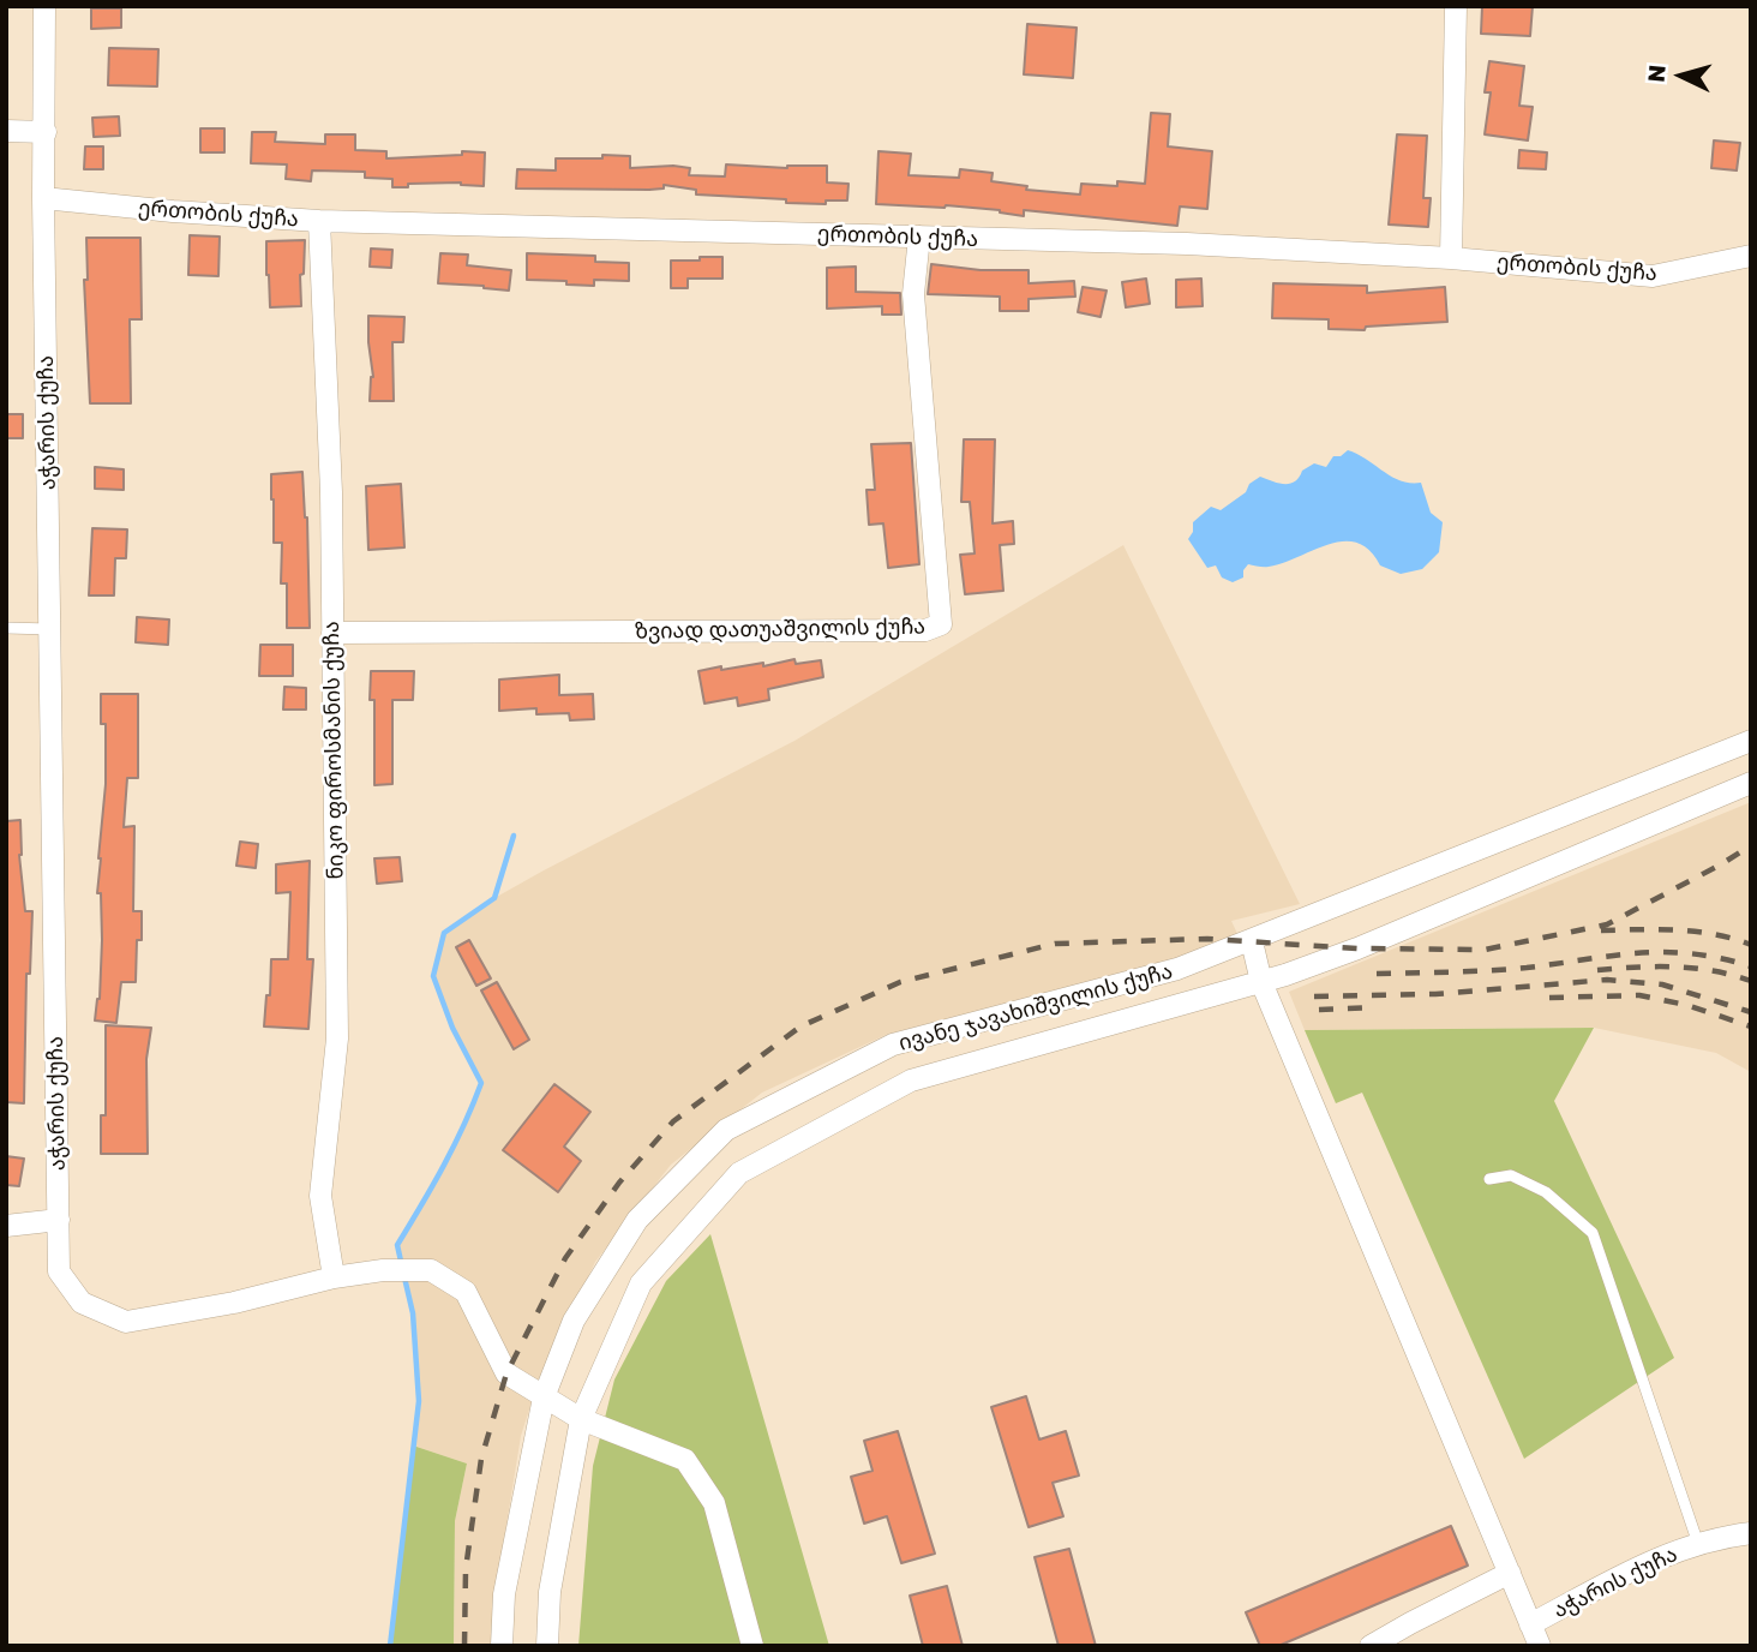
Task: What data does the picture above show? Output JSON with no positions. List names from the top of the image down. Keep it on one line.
{"streets":{"street":["ერთობის ქუჩა","აჭარის ქუჩა","ზვიად დათუაშვილის ქუჩა","ნიკო ფიროსმანის ქუჩა","ივანე ჯავახიშვილის ქუჩა"]},"crossings":[["ერთობის ქუჩა","აჭარის ქუჩა"],["ერთობის ქუჩა","ზვიად დათუაშვილის ქუჩა"],["ერთობის ქუჩა","ნიკო ფიროსმანის ქუჩა"],["აჭარის ქუჩა","ნიკო ფიროსმანის ქუჩა"],["აჭარის ქუჩა","ივანე ჯავახიშვილის ქუჩა"],["ზვიად დათუაშვილის ქუჩა","ნიკო ფიროსმანის ქუჩა"]],"north":"left"}
